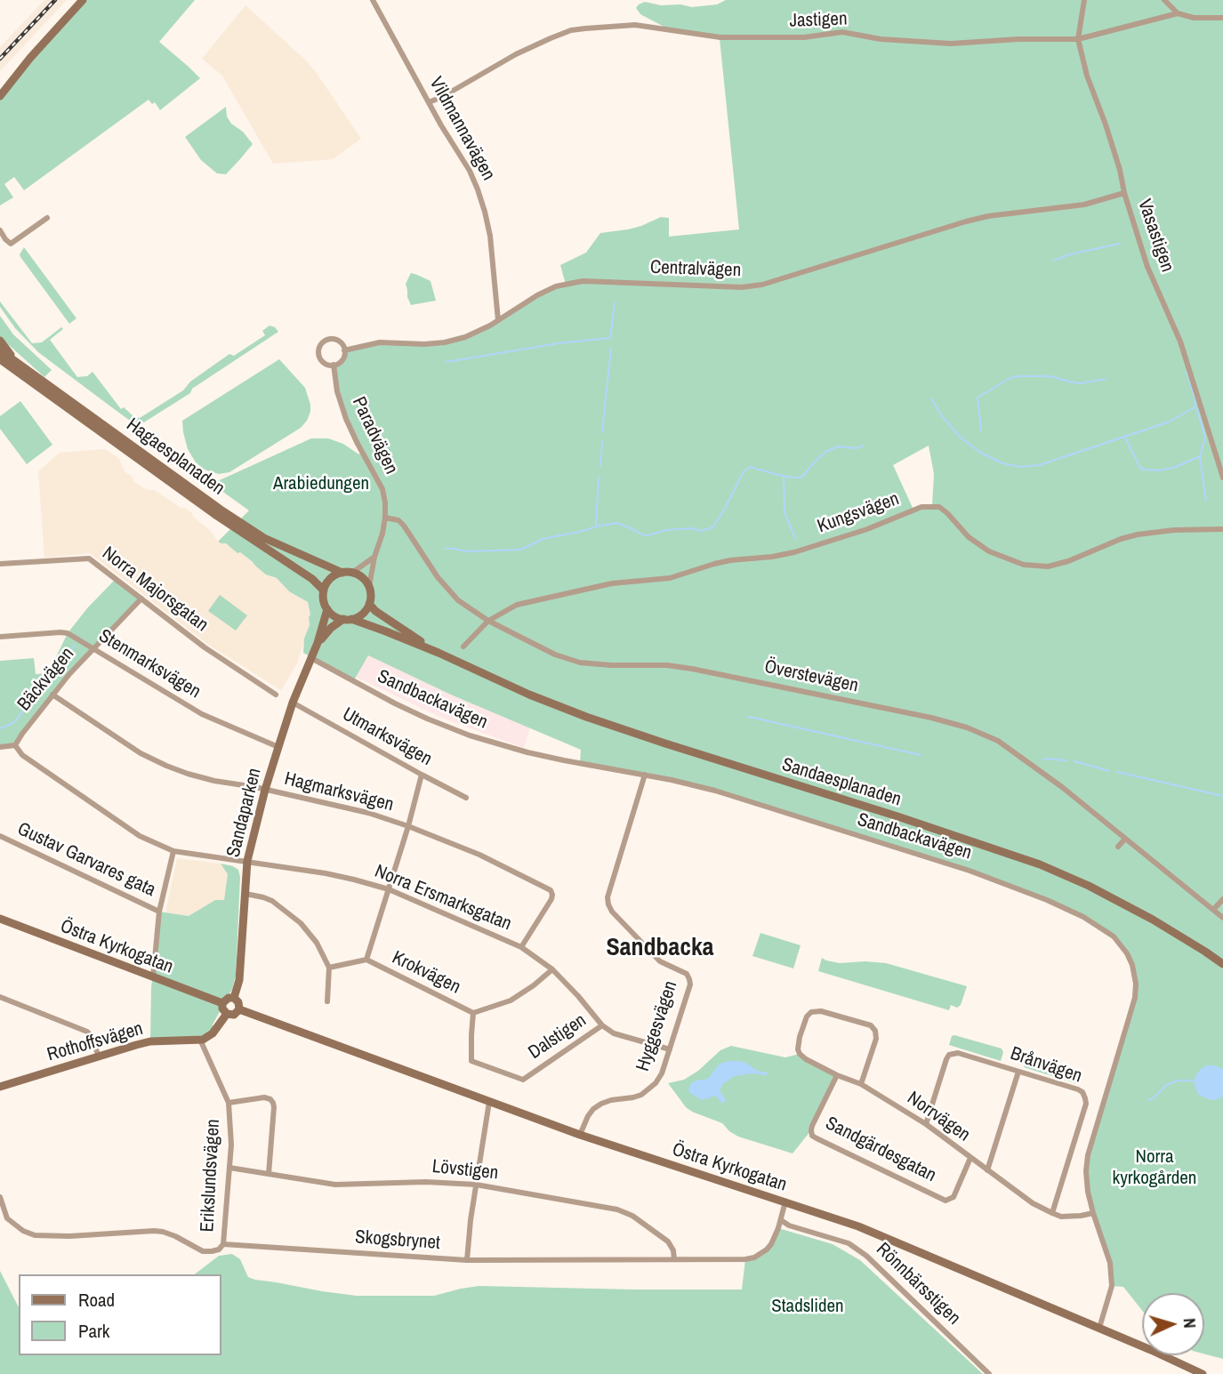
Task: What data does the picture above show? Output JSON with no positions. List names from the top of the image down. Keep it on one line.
{"streets":{"main road":["Hagaesplanaden","Sandaesplanaden","Sandaparken","Östra Kyrkogatan","Rothoffsvägen"],"street":["Jastigen","Vildmannavägen","Vasastigen","Centralvägen","Paradvägen","Kungsvägen","Norra Majorsgatan","Stenmarksvägen","Överstevägen","Bäckvägen","Sandbackavägen","Utmarksvägen","Hagmarksvägen","Gustav Garvares gata","Norra Ersmarksgatan","Krokvägen","Hyggesvägen","Dalstigen","Brånvägen","Norrvägen","Sandgärdesgatan","Lövstigen","Erikslundsvägen","Skogsbrynet","Rönnbärsstigen"]},"crossings":[["Jastigen","Vildmannavägen"],["Jastigen","Vasastigen"],["Vildmannavägen","Centralvägen"],["Vasastigen","Centralvägen"],["Centralvägen","Paradvägen"],["Paradvägen","Hagaesplanaden"],["Paradvägen","Överstevägen"],["Paradvägen","Sandaesplanaden"],["Paradvägen","Sandaparken"],["Hagaesplanaden","Sandaesplanaden"],["Hagaesplanaden","Sandaparken"],["Kungsvägen","Överstevägen"],["Norra Majorsgatan","Bäckvägen"],["Stenmarksvägen","Bäckvägen"],["Stenmarksvägen","Sandaparken"],["Bäckvägen","Hagmarksvägen"],["Bäckvägen","Norra Ersmarksgatan"],["Sandbackavägen","Sandaparken"],["Sandbackavägen","Östra Kyrkogatan"],["Sandbackavägen","Hyggesvägen"],["Sandbackavägen","Norrvägen"],["Utmarksvägen","Sandaparken"],["Sandaesplanaden","Sandaparken"],["Hagmarksvägen","Sandaparken"],["Hagmarksvägen","Norra Ersmarksgatan"],["Sandaparken","Norra Ersmarksgatan"],["Sandaparken","Östra Kyrkogatan"],["Norra Ersmarksgatan","Hyggesvägen"],["Norra Ersmarksgatan","Dalstigen"],["Östra Kyrkogatan","Hyggesvägen"],["Östra Kyrkogatan","Skogsbrynet"],["Krokvägen","Dalstigen"],["Rothoffsvägen","Erikslundsvägen"],["Brånvägen","Norrvägen"],["Norrvägen","Sandgärdesgatan"],["Lövstigen","Erikslundsvägen"],["Lövstigen","Skogsbrynet"],["Erikslundsvägen","Skogsbrynet"],["Skogsbrynet","Rönnbärsstigen"]],"districts":["Sandbacka"],"parks":["Arabiedungen","Norra kyrkogården","Stadsliden"],"legend":["Road","Park"],"north":"right"}
